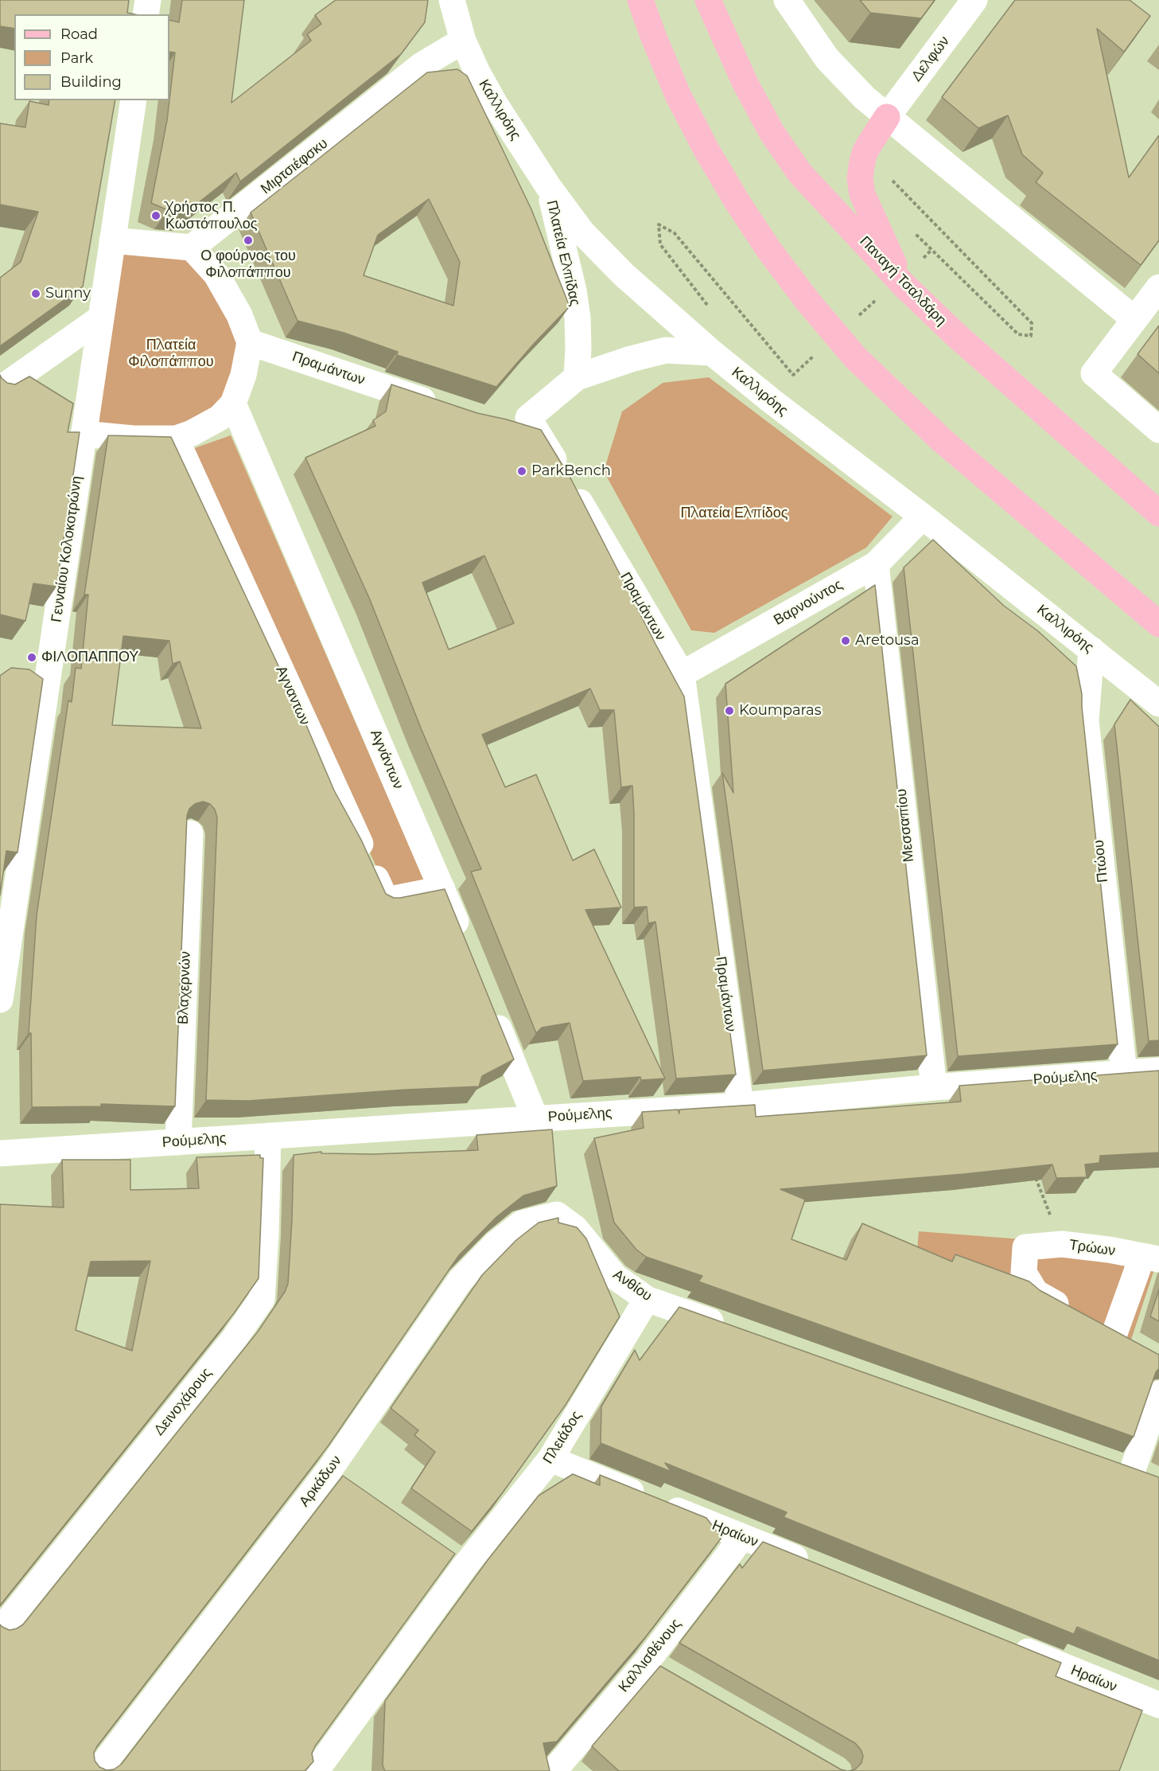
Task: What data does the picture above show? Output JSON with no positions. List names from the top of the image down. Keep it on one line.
{"streets":{"main road":["Παναγή Τσαλδάρη"],"street":["Δελφών","Καλλιρόης","Μιρτσιέφσκυ","Πλατεία Ελπίδας","Πραμάντων","Γενναίου Κολοκοτρώνη","Βαρνούντος","Αγναντων","Αγνάντων","Μεσσαπίου","Πτώου","Βλαχερνών","Ρούμελης","Τρώων","Ανθίου","Δεινοχάρους","Πλειάδος","Αρκάδων","Ηραίων","Καλλισθένους"]},"crossings":[["Καλλιρόης","Μιρτσιέφσκυ"],["Καλλιρόης","Πλατεία Ελπίδας"],["Καλλιρόης","Βαρνούντος"],["Καλλιρόης","Πτώου"],["Πλατεία Ελπίδας","Πραμάντων"],["Πραμάντων","Βαρνούντος"],["Πραμάντων","Ρούμελης"],["Βαρνούντος","Μεσσαπίου"],["Αγναντων","Αγνάντων"],["Μεσσαπίου","Ρούμελης"],["Πτώου","Ρούμελης"],["Βλαχερνών","Ρούμελης"],["Ρούμελης","Δεινοχάρους"],["Ανθίου","Πλειάδος"],["Ανθίου","Αρκάδων"],["Πλειάδος","Ηραίων"],["Ηραίων","Καλλισθένους"]],"parks":["Πλατεία Φιλοπάππου","Πλατεία Ελπίδος"],"places":["Χρήστος Π. Κωστόπουλος","Ο φούρνος του Φιλοπάππου","Sunny","ParkBench","Aretousa","ΦΙΛΟΠΑΠΠΟΥ","Koumparas"],"legend":["Road","Park","Building"]}
